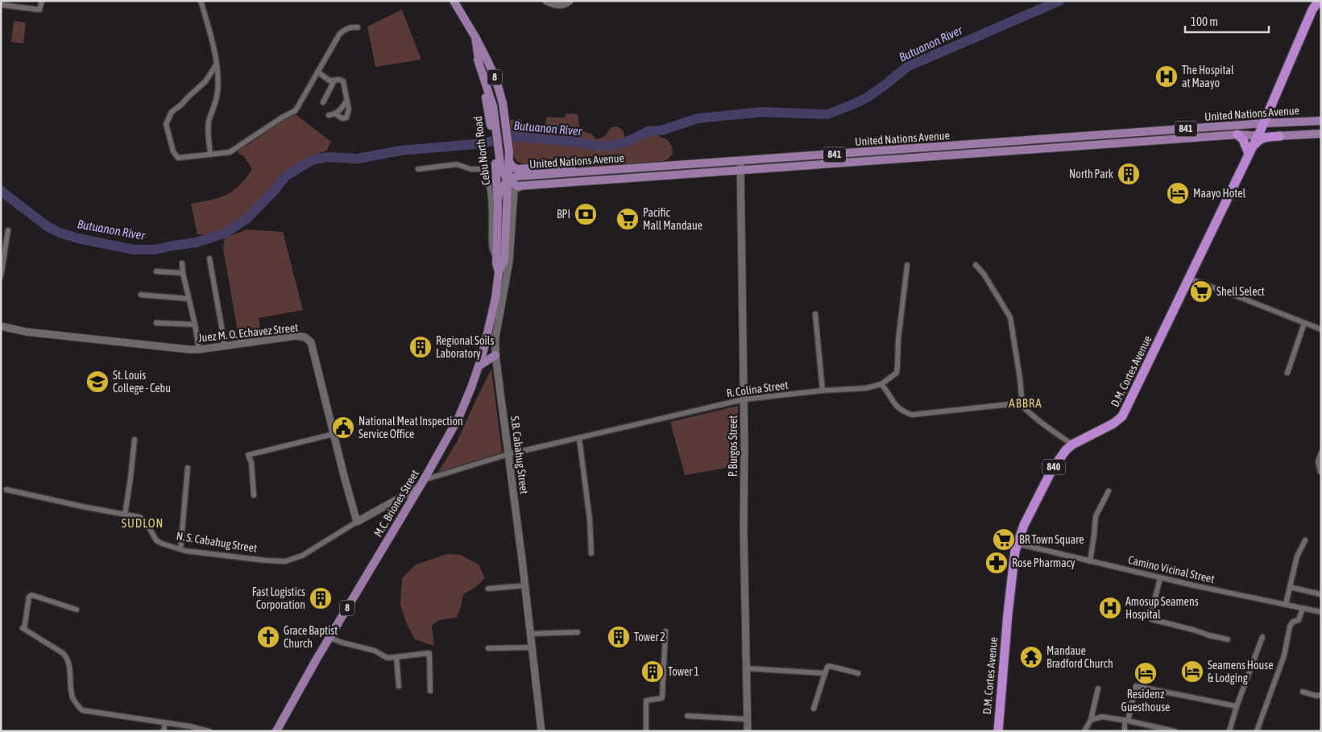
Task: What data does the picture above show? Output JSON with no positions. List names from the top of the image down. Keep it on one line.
{"streets":{"highway":["D.M. Cortes Avenue","840"],"main road":["8","United Nations Avenue","841","Cebu North Road","M.C. Briones Street"],"street":["Juez M. O. Echavez Street","R. Colina Street","P. Burgos Street","S.B. Cabahug Street","N. S. Cabahug Street","Camino Vicinal Street"]},"crossings":[["8","Cebu North Road"],["8","M.C. Briones Street"],["United Nations Avenue","D.M. Cortes Avenue"],["United Nations Avenue","P. Burgos Street"],["United Nations Avenue","S.B. Cabahug Street"],["United Nations Avenue","M.C. Briones Street"],["Cebu North Road","M.C. Briones Street"],["Juez M. O. Echavez Street","N. S. Cabahug Street"],["D.M. Cortes Avenue","Camino Vicinal Street"],["R. Colina Street","P. Burgos Street"],["R. Colina Street","S.B. Cabahug Street"],["R. Colina Street","M.C. Briones Street"],["R. Colina Street","N. S. Cabahug Street"],["M.C. Briones Street","N. S. Cabahug Street"]],"districts":["ABBRA","SUDLON"],"water":["Butuanon River"],"places":{"hospital":["The Hospital at Maayo","Amosup Seamens Hospital"],"building":["North Park","Regional Soils Laboratory","Fast Logistics Corporation","Tower 2","Tower 1"],"hotel":["Maayo Hotel","Seamens House & Lodging","Residenz Guesthouse"],"bank":["BPI"],"supermarket":["Pacific Mall Mandaue","Shell Select","BR Town Square"],"school or university":["St. Louis College - Cebu"],"public building":["National Meat Inspection Service Office"],"pharmacy":["Rose Pharmacy"],"church":["Grace Baptist Church"],"temple":["Mandaue Bradford Church"]},"scale_bar":"100 m"}
